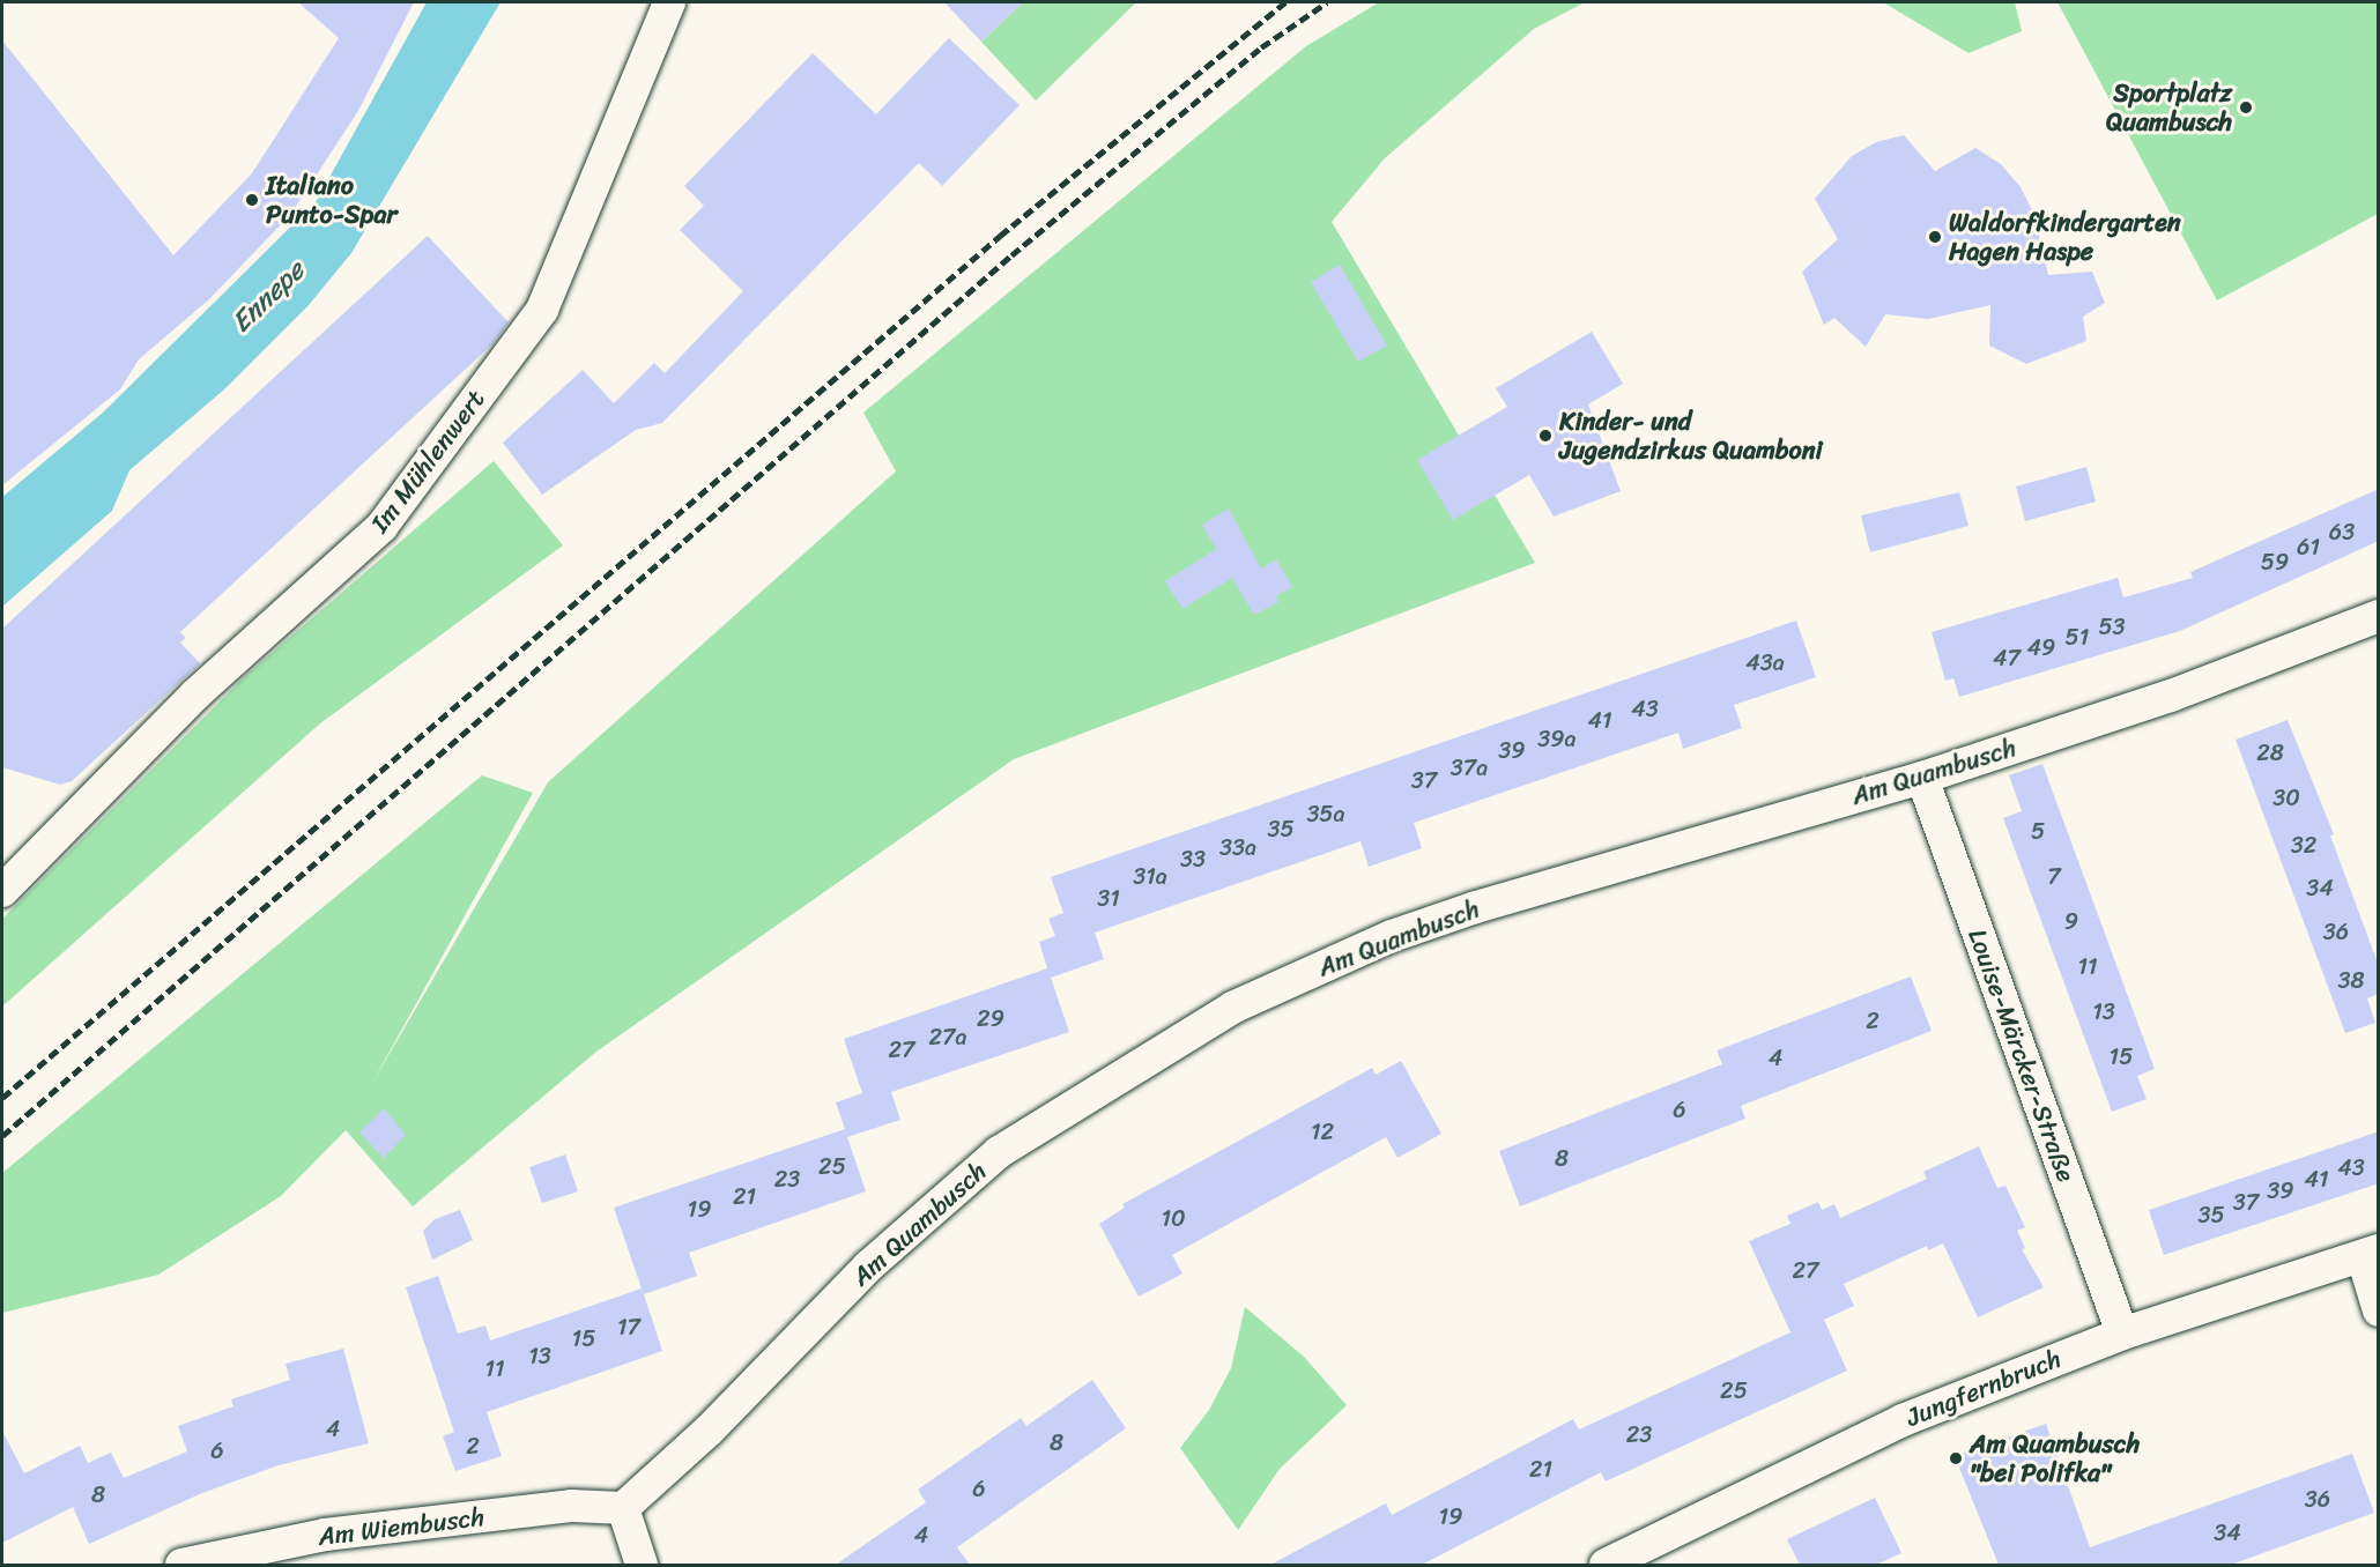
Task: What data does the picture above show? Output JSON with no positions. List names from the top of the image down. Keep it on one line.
{"streets":{"street":["Im Mühlenwert","Am Quambusch","Louise-Märcker-Straße","Jungfernbruch","Am Wiembusch"]},"crossings":[["Am Quambusch","Louise-Märcker-Straße"],["Am Quambusch","Am Wiembusch"],["Louise-Märcker-Straße","Jungfernbruch"]],"water":["Ennepe"],"places":["Sportplatz Quambusch","Italiano Punto-Spar","Waldorfkindergarten Hagen Haspe","Kinder- und Jugendzirkus Quamboni","Am Quambusch \"bei Polifka\""],"house_numbers":["63","61","59","53","51","49","47","43a","43","41","39a","39","28","37a","37","30","35a","35","5","32","33a","33","31a","7","34","31","9","36","11","38","13","29","2","27a","27","15","4","6","12","8","25","43","23","41","39","21","37","19","35","10","27","17","15","13","11","25","4","23","8","2","6","21","6","8","36","19","34","4"]}
